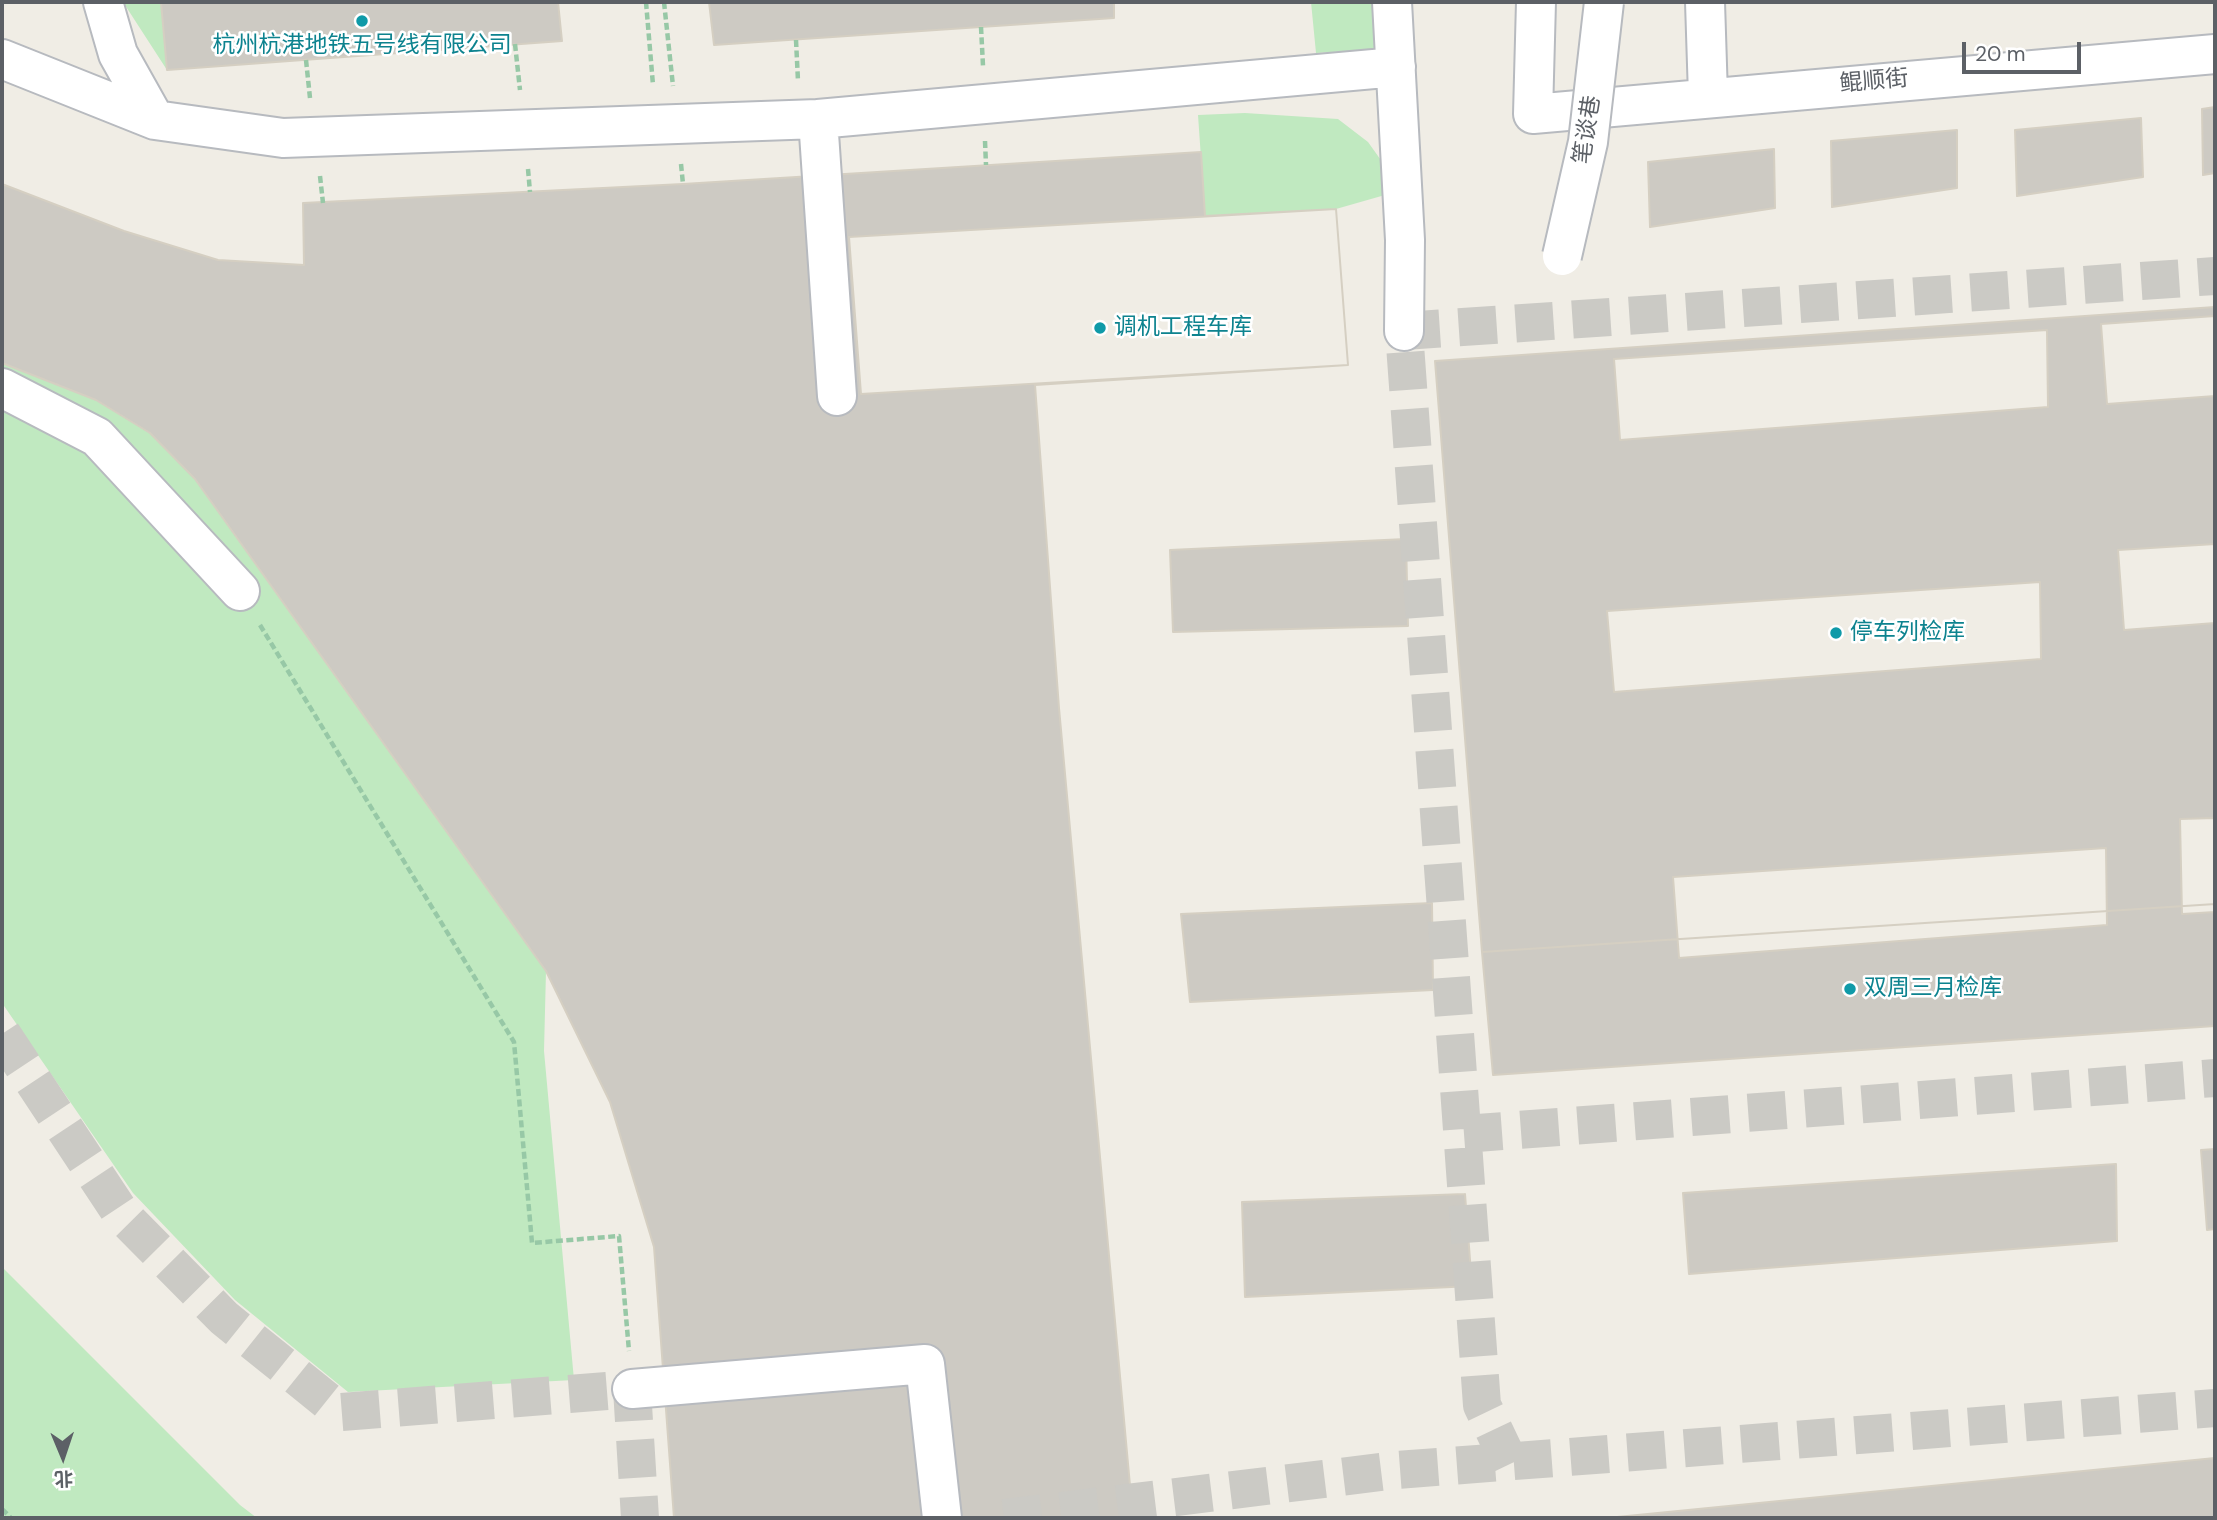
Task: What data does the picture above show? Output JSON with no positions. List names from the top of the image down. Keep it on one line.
{"streets":{"street":["鲲顺街","笔谈巷"]},"places":["杭州杭港地铁五号线有限公司","调机工程车库","停车列检库","双周三月检库"],"scale_bar":"20 m","north":"bottom"}
